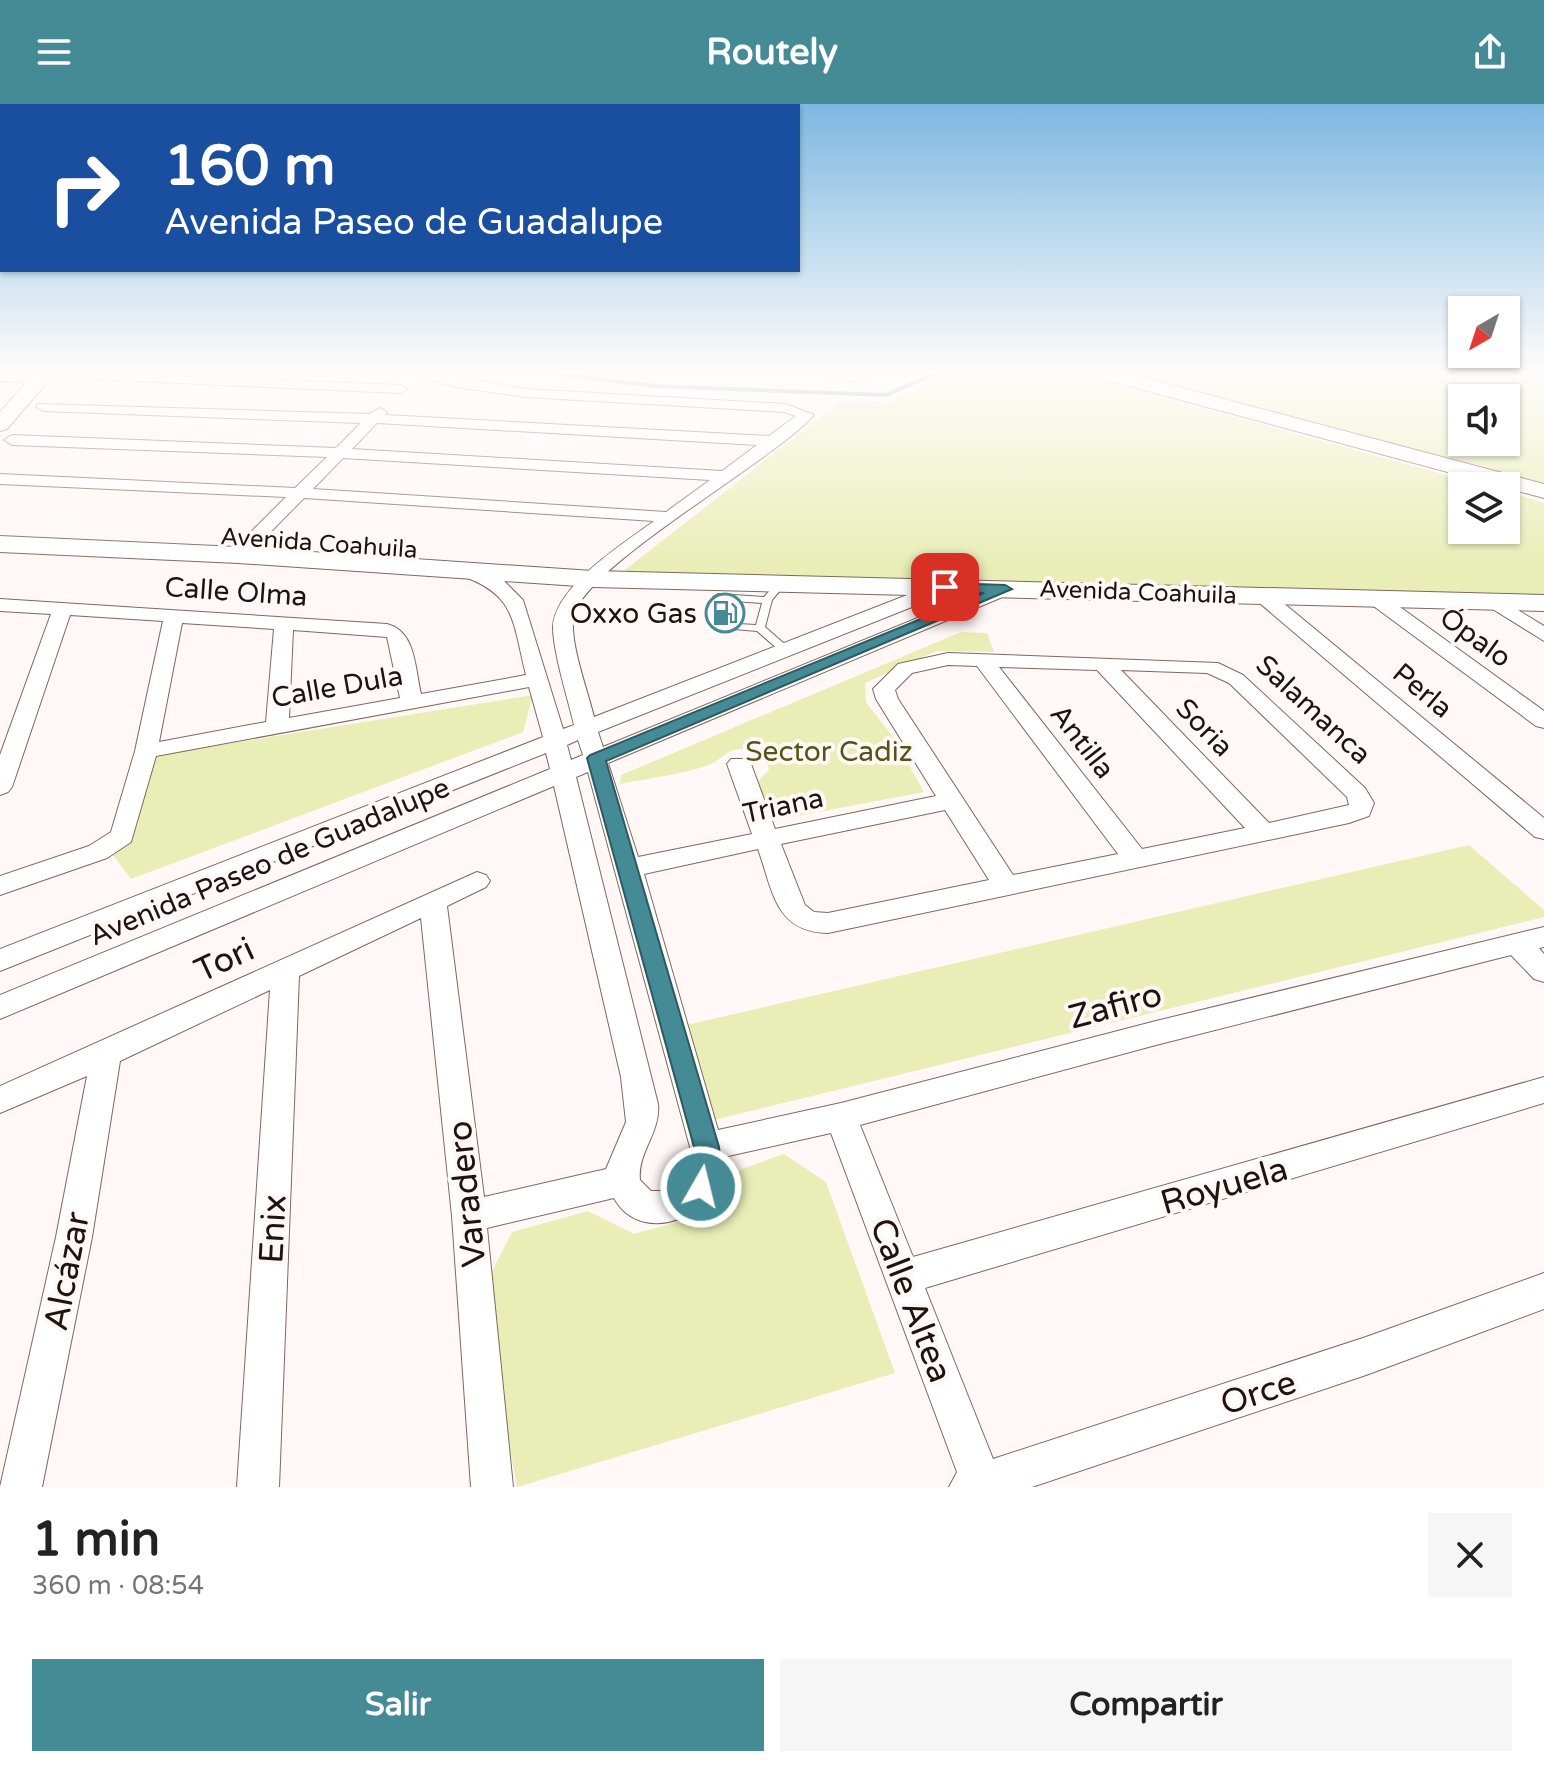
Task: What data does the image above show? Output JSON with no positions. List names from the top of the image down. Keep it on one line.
{"streets":{"street":["Avenida Coahuila","Calle Olma","Ópalo","Calle Dula","Perla","Salamanca","Soria","Antilla","Triana","Avenida Paseo de Guadalupe","Tori","Zafiro","Royuela","Varadero","Enix","Alcázar","Calle Altea","Orce"]},"crossings":[["Avenida Coahuila","Ópalo"],["Avenida Coahuila","Perla"],["Avenida Coahuila","Avenida Paseo de Guadalupe"],["Calle Olma","Calle Dula"],["Salamanca","Soria"],["Salamanca","Antilla"],["Salamanca","Triana"],["Tori","Varadero"],["Tori","Enix"],["Tori","Alcázar"],["Zafiro","Calle Altea"],["Royuela","Calle Altea"],["Calle Altea","Orce"]],"parks":["Sector Cadiz"],"places":{"fuel station":["Oxxo Gas"]},"north":"bottom left","page":{"header":"Routely","turn":["160 m","Avenida Paseo de Guadalupe"],"heading":["1 min","360 m · 08:54"],"buttons":["Salir","Compartir"]}}
